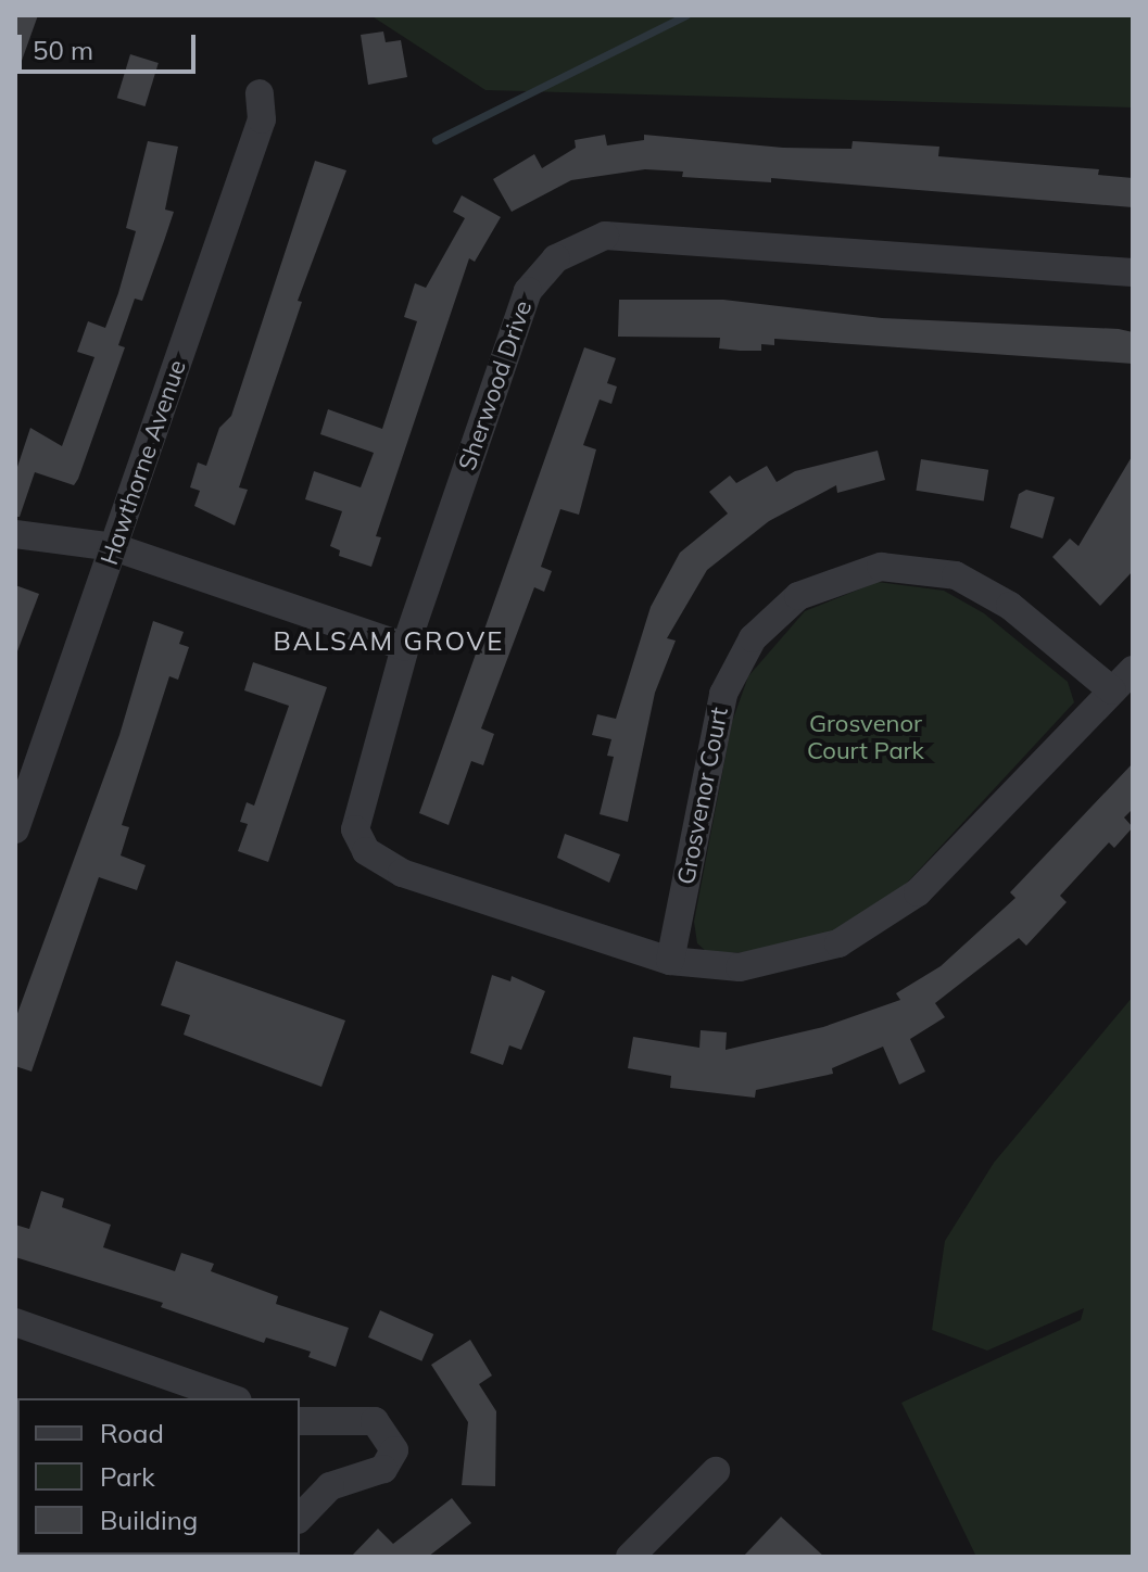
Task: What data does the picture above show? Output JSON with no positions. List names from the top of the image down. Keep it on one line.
{"streets":{"street":["Sherwood Drive","Hawthorne Avenue","Grosvenor Court"]},"crossings":[["Sherwood Drive","Grosvenor Court"]],"districts":["BALSAM GROVE"],"parks":["Grosvenor Court Park"],"legend":["Road","Park","Building"],"scale_bar":"50 m"}
